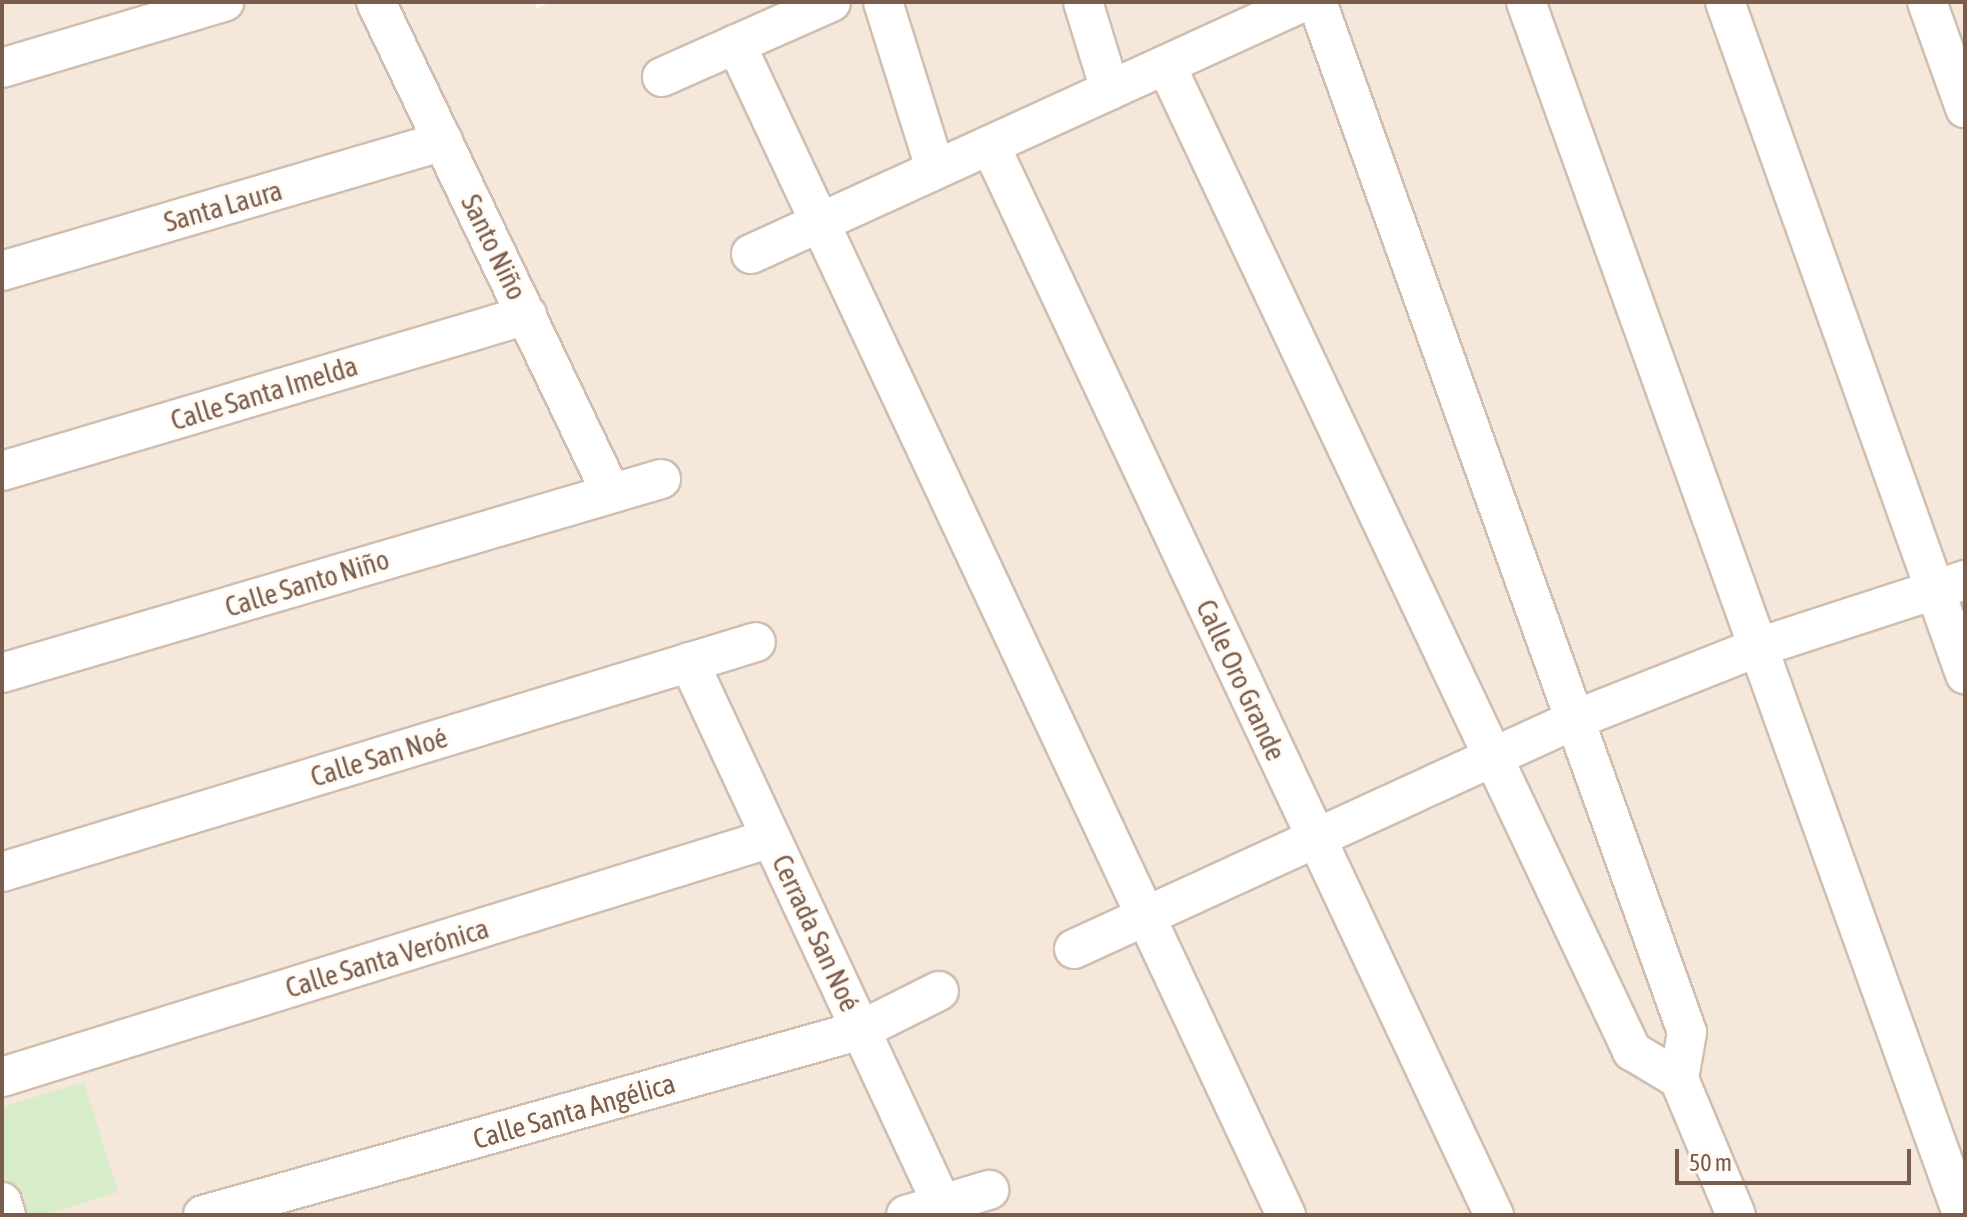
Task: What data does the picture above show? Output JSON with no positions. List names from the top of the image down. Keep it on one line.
{"streets":{"street":["Santa Laura","Santo Niño","Calle Santa Imelda","Calle Santo Niño","Calle Oro Grande","Calle San Noé","Cerrada San Noé","Calle Santa Verónica","Calle Santa Angélica"]},"crossings":[["Santa Laura","Santo Niño"],["Santo Niño","Calle Santa Imelda"],["Santo Niño","Calle Santo Niño"],["Calle San Noé","Cerrada San Noé"],["Cerrada San Noé","Calle Santa Verónica"],["Cerrada San Noé","Calle Santa Angélica"]],"scale_bar":"50 m"}
